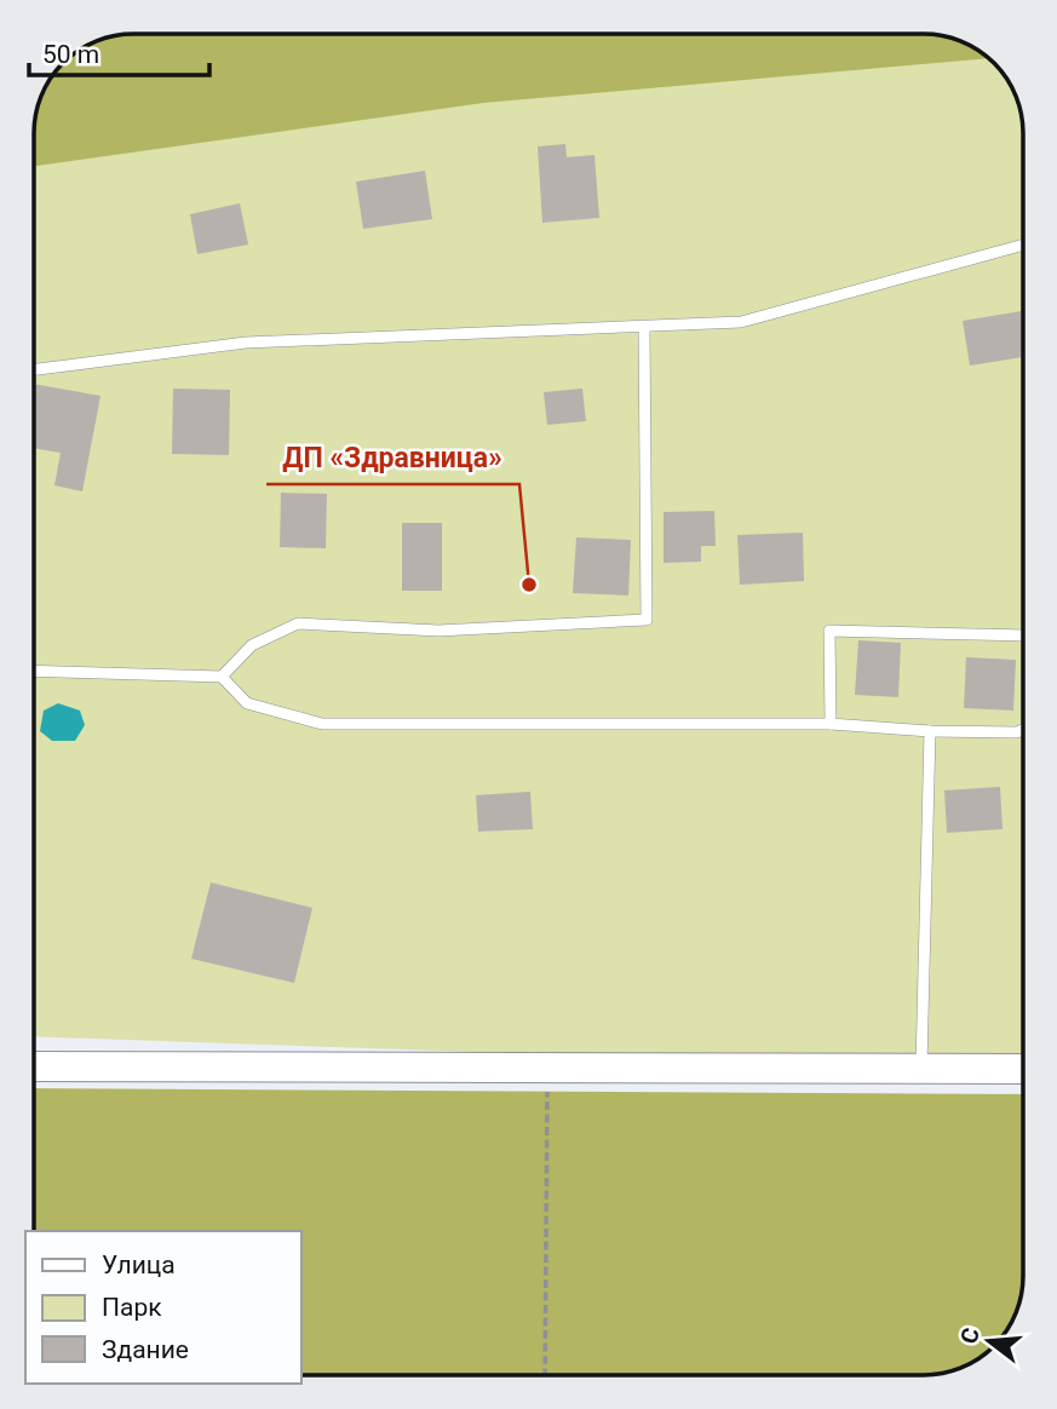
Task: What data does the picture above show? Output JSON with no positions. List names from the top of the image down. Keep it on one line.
{"places":["ДП «Здравница»"],"legend":["Улица","Парк","Здание"],"scale_bar":"50 m","north":"left"}
